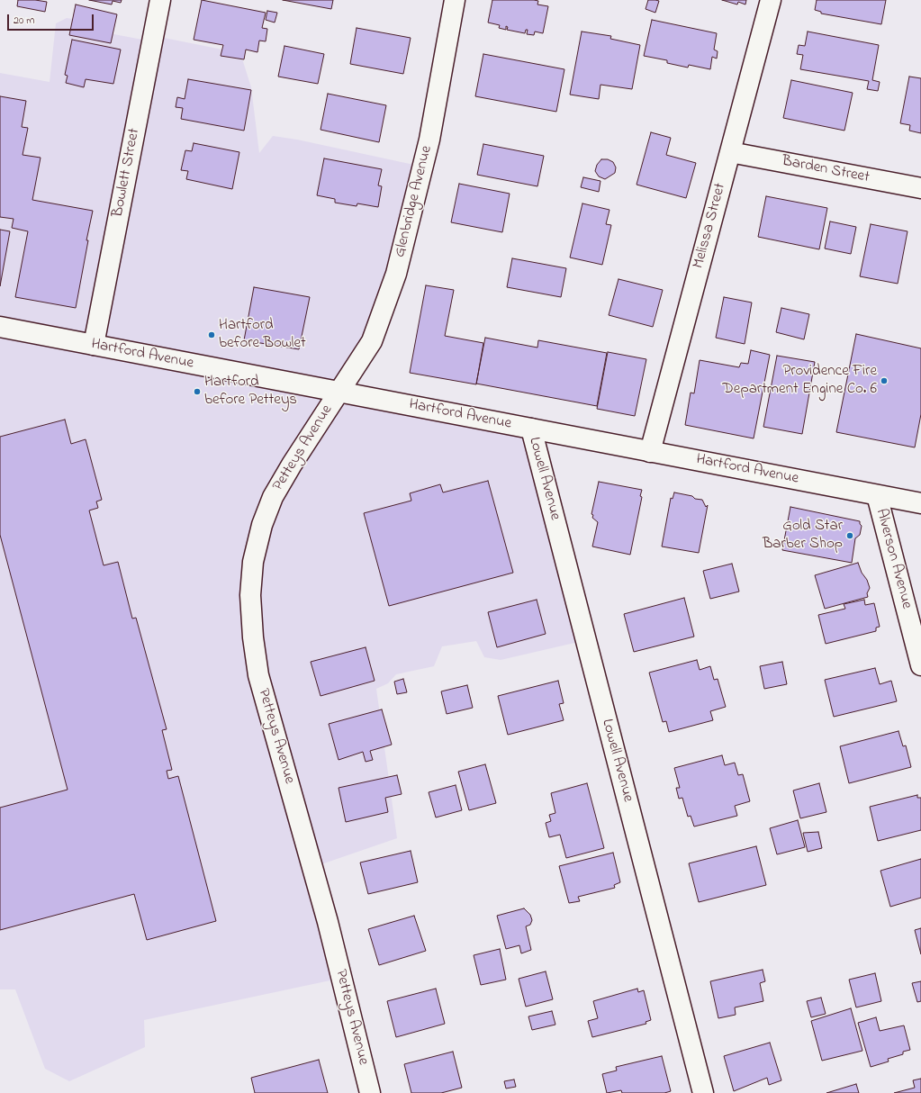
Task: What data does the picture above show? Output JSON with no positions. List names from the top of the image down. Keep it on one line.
{"streets":{"street":["Barden Street","Bowlett Street","Glenbridge Avenue","Melissa Street","Hartford Avenue","Petteys Avenue","Lowell Avenue","Alverson Avenue"]},"crossings":[["Barden Street","Melissa Street"],["Bowlett Street","Hartford Avenue"],["Glenbridge Avenue","Hartford Avenue"],["Glenbridge Avenue","Petteys Avenue"],["Melissa Street","Hartford Avenue"],["Hartford Avenue","Petteys Avenue"],["Hartford Avenue","Lowell Avenue"],["Hartford Avenue","Alverson Avenue"]],"places":["Hartford before Bowlet","Providence Fire Department Engine Co. 6","Hartford before Petteys","Gold Star Barber Shop"],"scale_bar":"20 m"}
